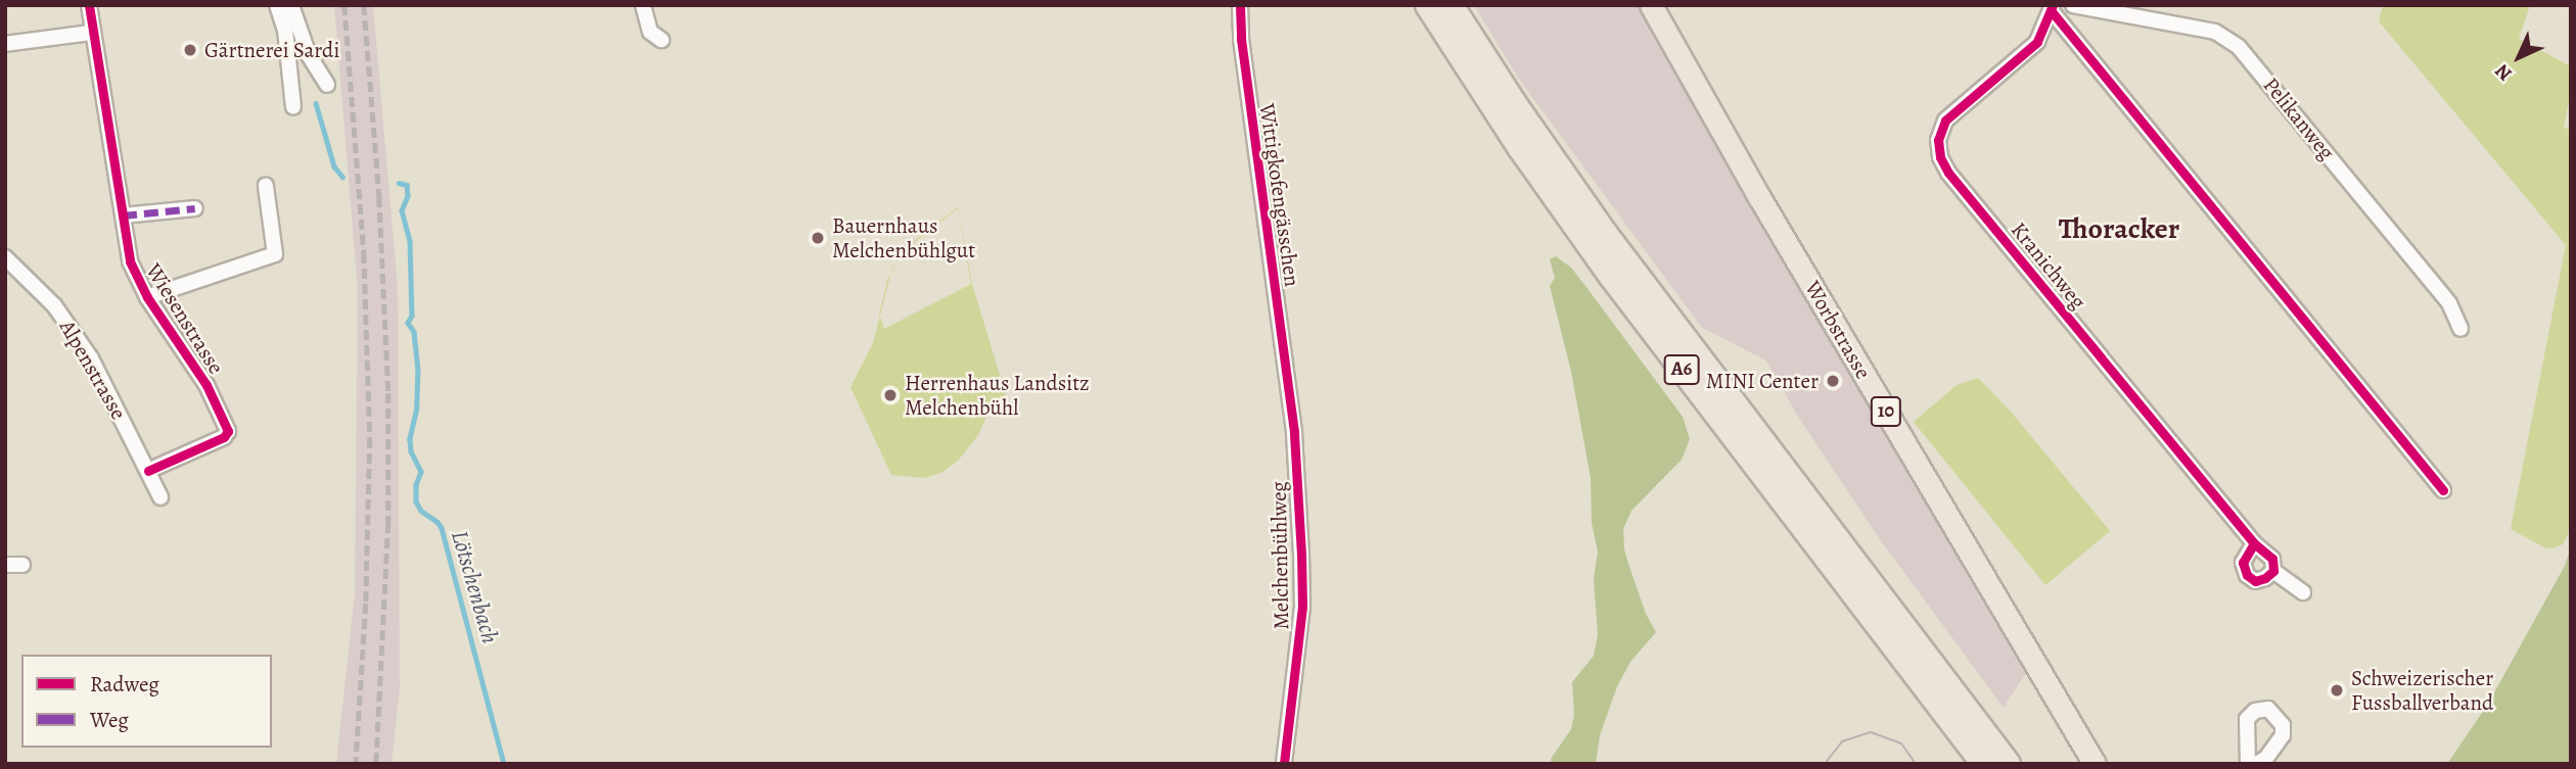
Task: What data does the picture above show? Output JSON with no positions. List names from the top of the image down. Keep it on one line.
{"streets":{"highway":["A6"],"main road":["Worbstrasse","10"],"street":["Pelikanweg","Wittigkofengässchen","Kranichweg","Wiesenstrasse","Alpenstrasse","Melchenbühlweg"]},"crossings":[["Wittigkofengässchen","Melchenbühlweg"],["Wiesenstrasse","Alpenstrasse"]],"districts":["Thoracker"],"water":["Lötschenbach"],"places":["Gärtnerei Sardi","Bauernhaus Melchenbühlgut","MINI Center","Herrenhaus Landsitz Melchenbühl","Schweizerischer Fussballverband"],"legend":["Radweg","Weg"],"north":"bottom left"}
